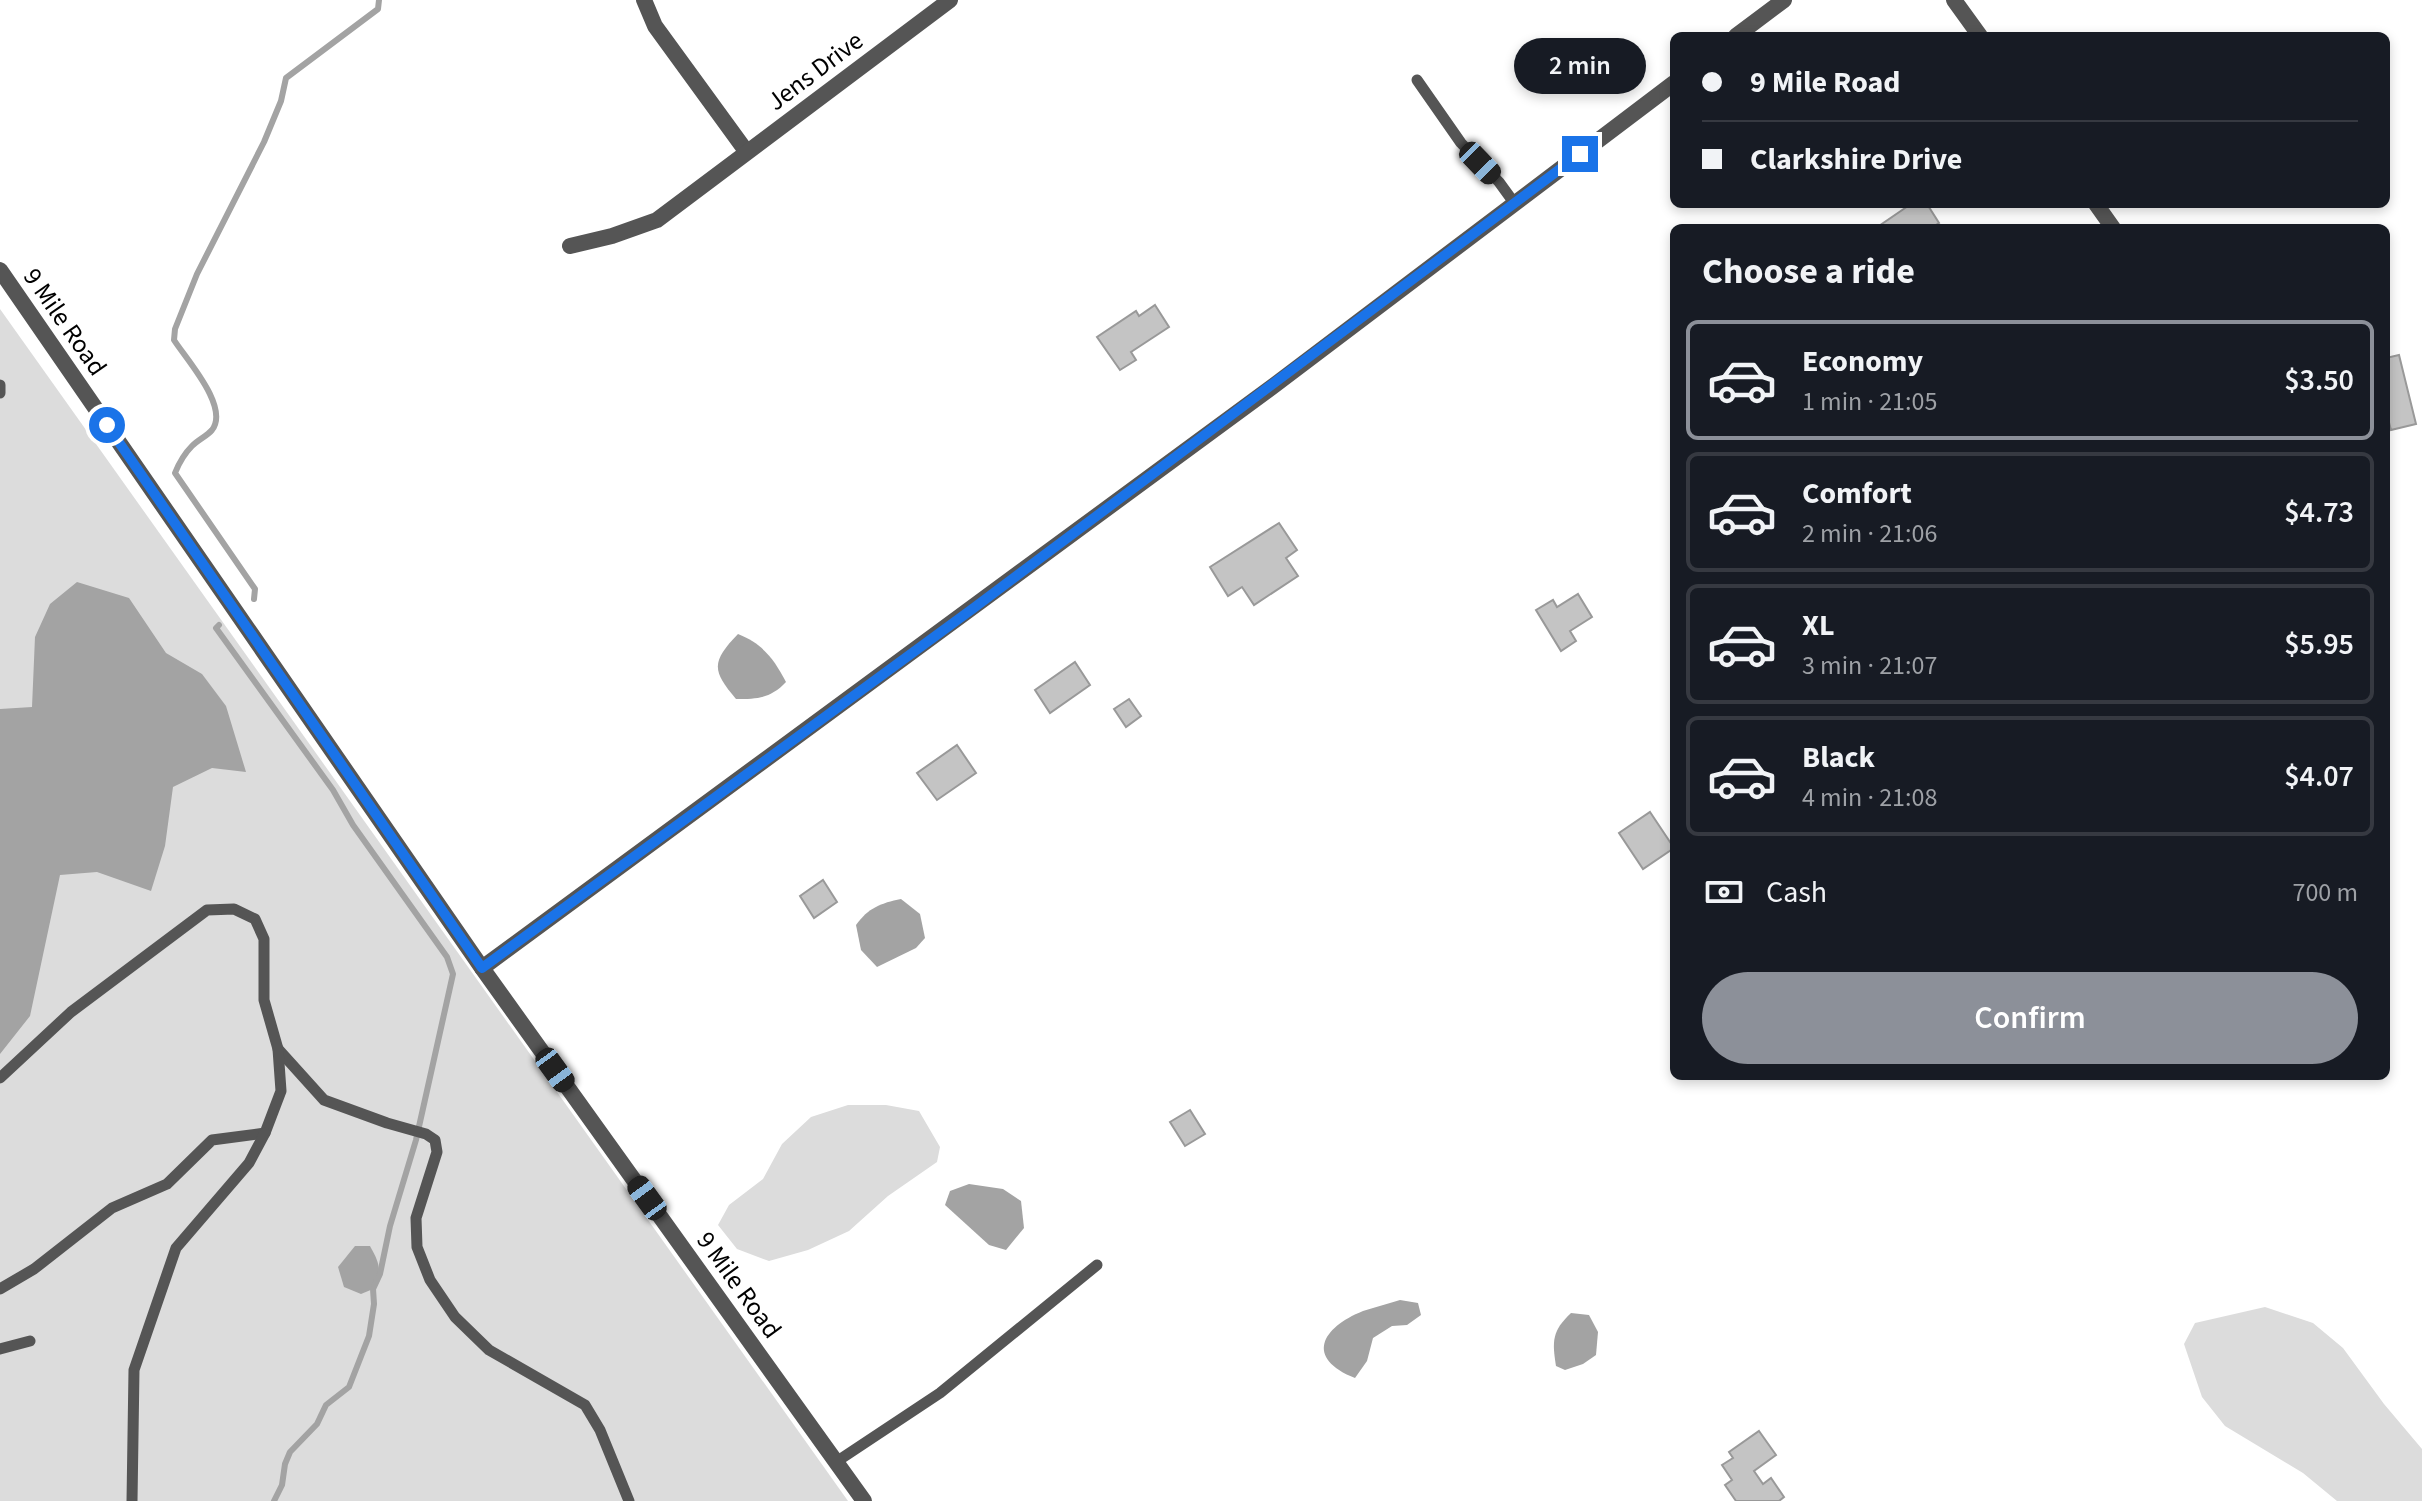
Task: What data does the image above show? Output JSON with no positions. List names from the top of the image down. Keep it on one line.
{"streets":{"street":["Jens Drive","9 Mile Road"]},"page":{"banner":["9 Mile Road","Clarkshire Drive"],"bubble":"2 min","heading":"Choose a ride","list":[{"name":"Economy","note":"1 min · 21:05","value":"$3.50"},{"name":"Comfort","note":"2 min · 21:06","value":"$4.73"},{"name":"XL","note":"3 min · 21:07","value":"$5.95"},{"name":"Black","note":"4 min · 21:08","value":"$4.07"}],"pay":["Cash","700 m"],"buttons":"Confirm"}}
